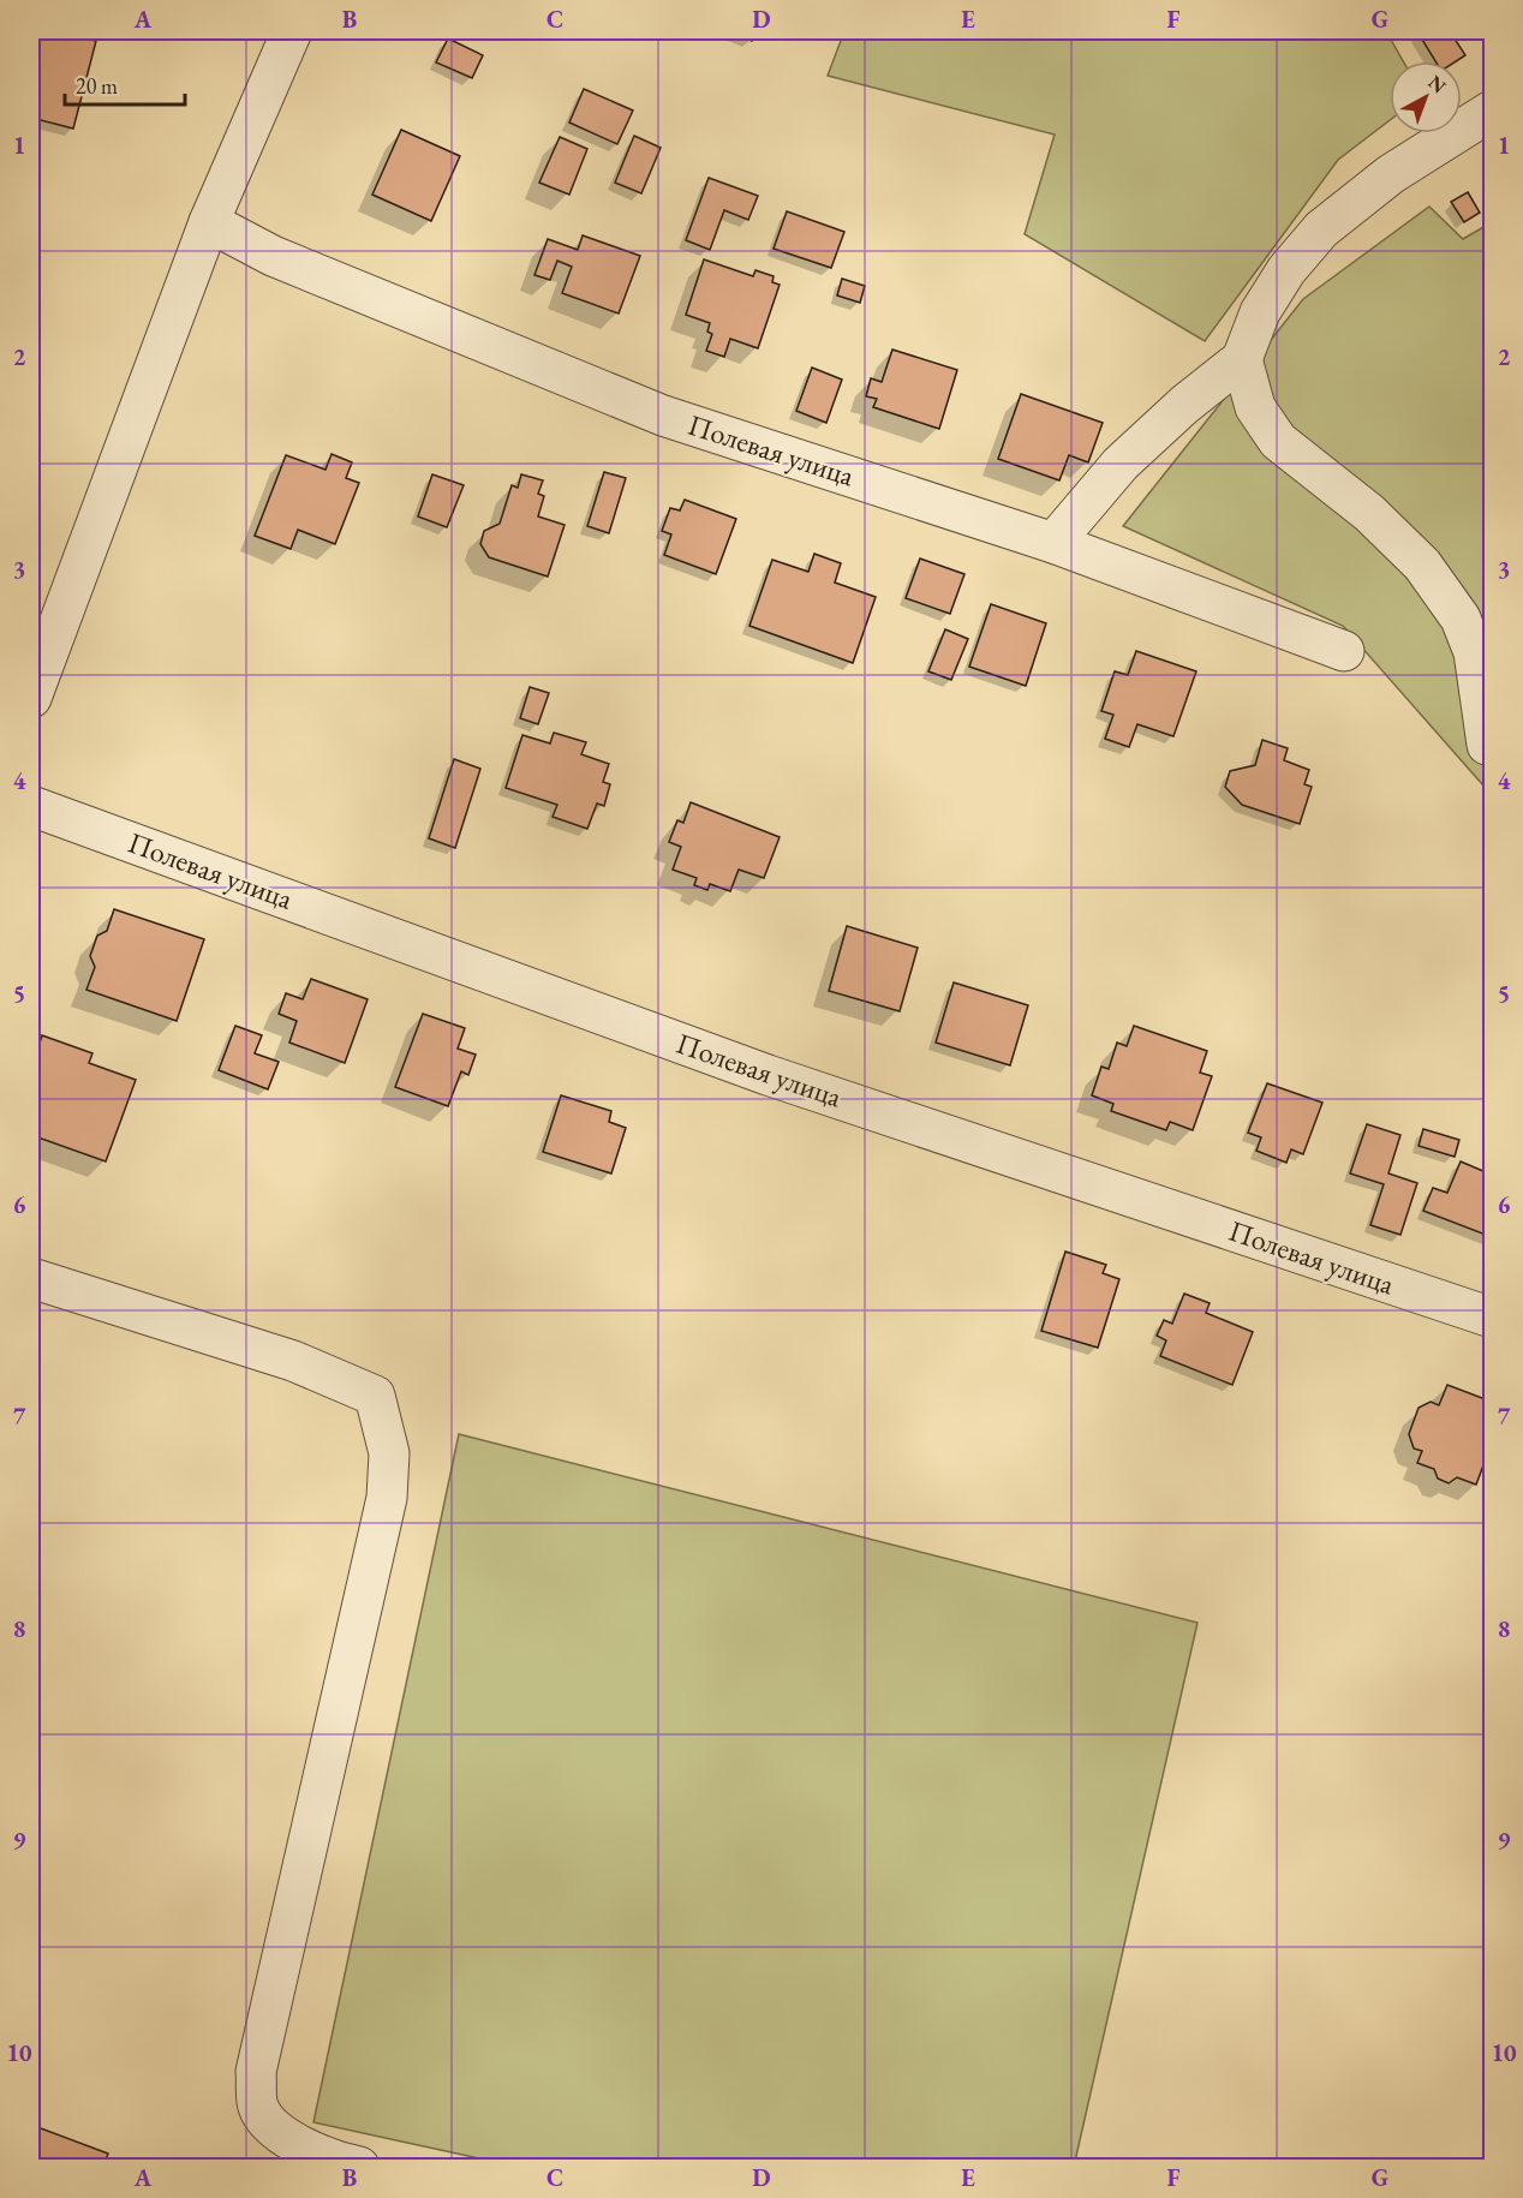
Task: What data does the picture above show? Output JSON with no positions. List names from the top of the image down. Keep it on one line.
{"streets":{"street":["Полевая улица"]},"scale_bar":"20 m","north":"top right","grid":{"columns":["A","B","C","D","E","F","G"],"rows":["1","2","3","4","5","6","7","8","9","10"]}}
